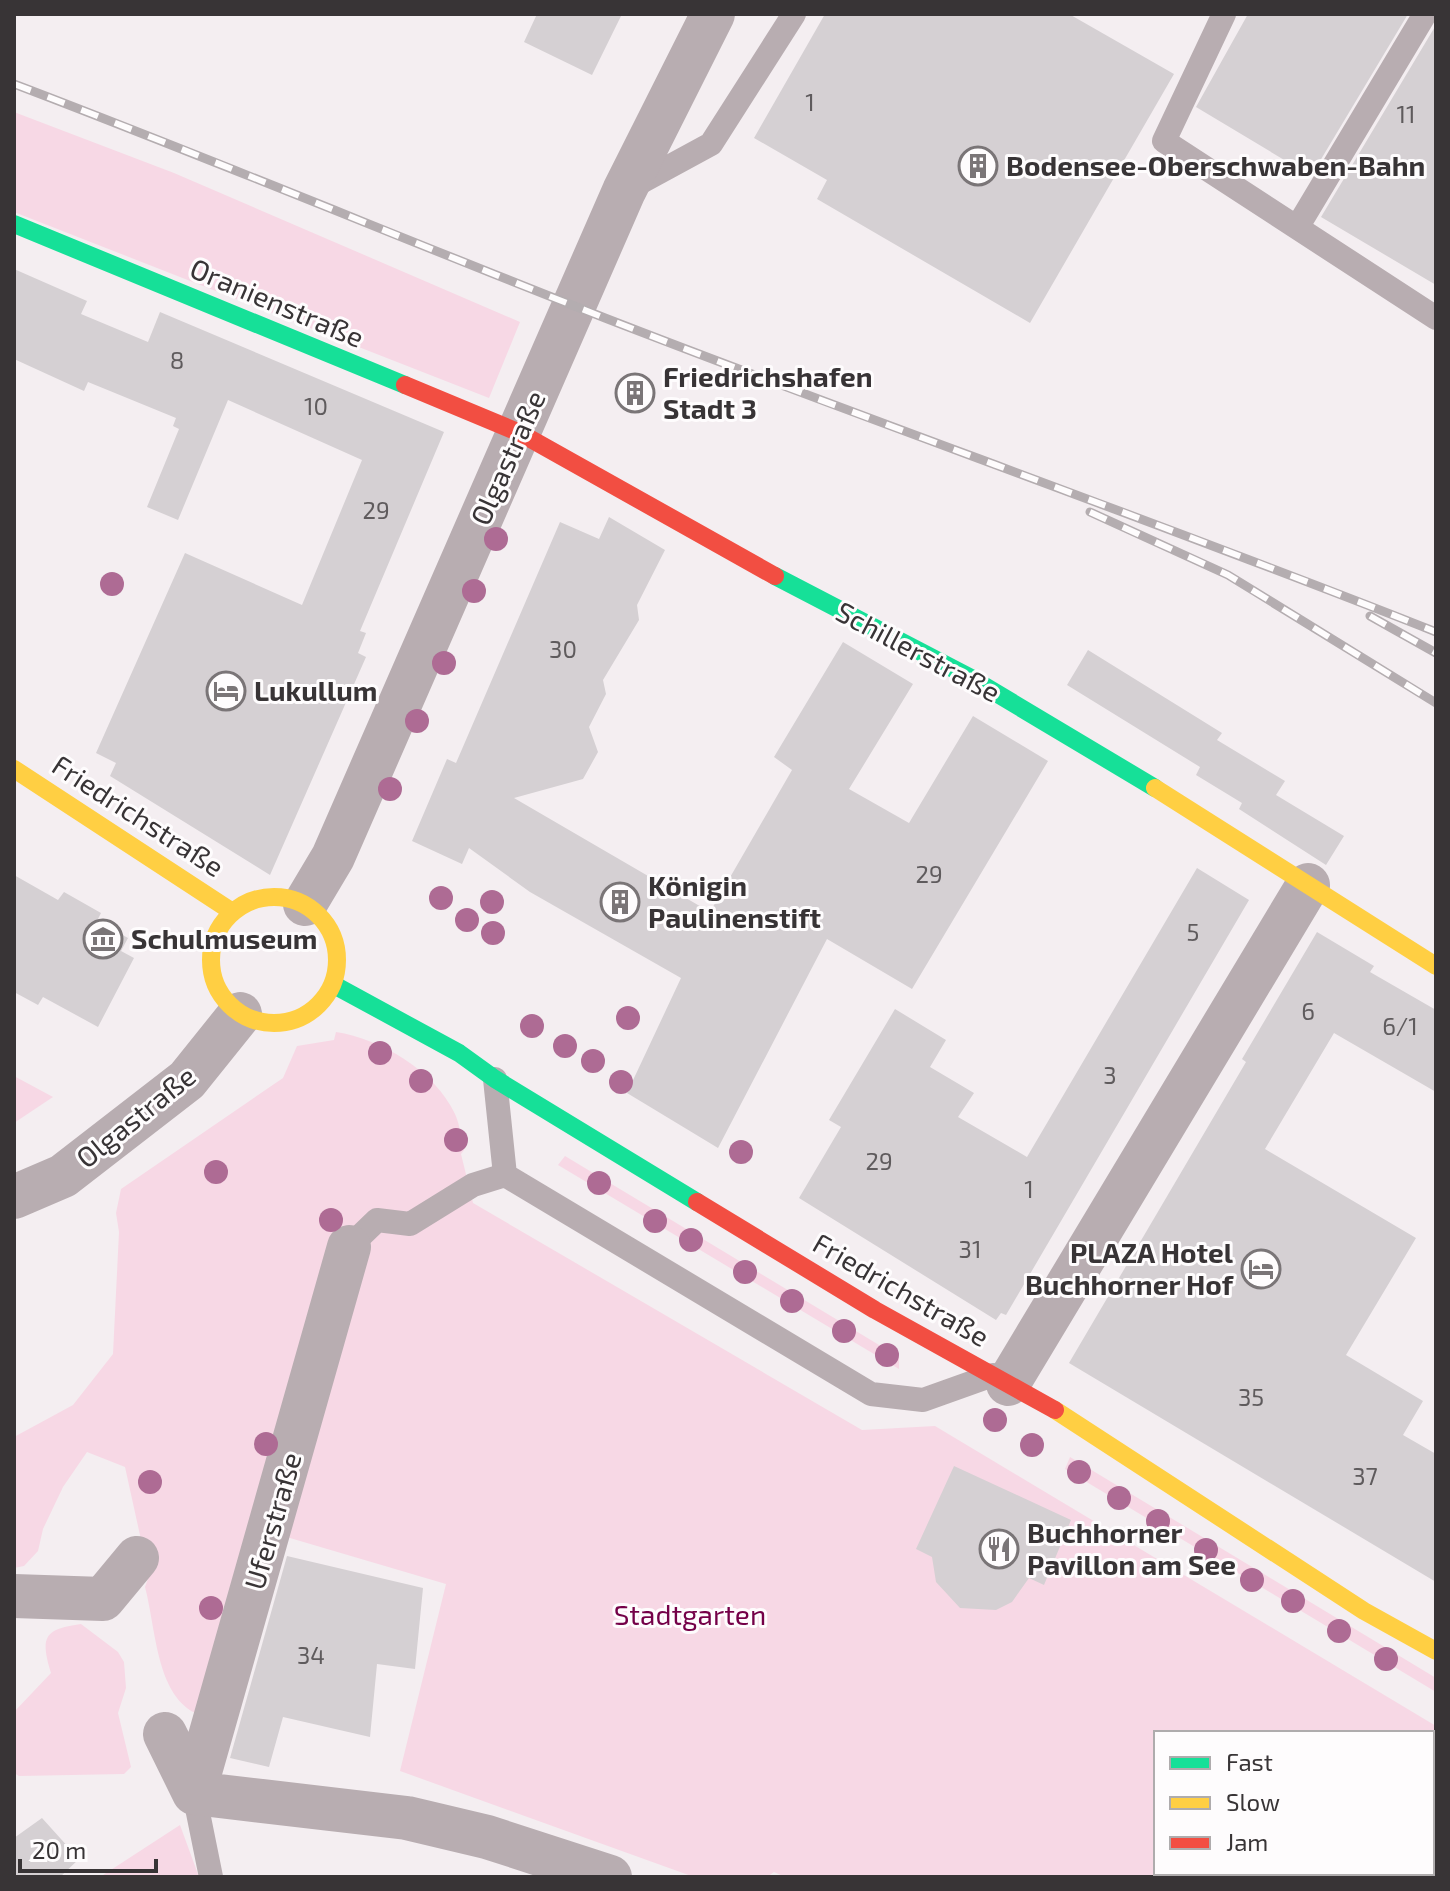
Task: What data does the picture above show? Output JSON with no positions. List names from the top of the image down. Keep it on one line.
{"streets":{"main road":["Oranienstraße","Schillerstraße","Friedrichstraße"],"street":["Olgastraße","Uferstraße"]},"crossings":[["Oranienstraße","Olgastraße"],["Oranienstraße","Schillerstraße"],["Olgastraße","Schillerstraße"],["Olgastraße","Friedrichstraße"]],"parks":["Stadtgarten"],"places":{"building":["Bodensee-Oberschwaben-Bahn","Friedrichshafen Stadt 3","Königin Paulinenstift"],"hotel":["Lukullum","PLAZA Hotel Buchhorner Hof"],"museum":["Schulmuseum"],"restaurant":["Buchhorner Pavillon am See"]},"house_numbers":["1","11","8","10","29","30","29","5","6","6/1","3","29","1","31","35","37","34"],"legend":["Fast","Slow","Jam"],"scale_bar":"20 m"}
